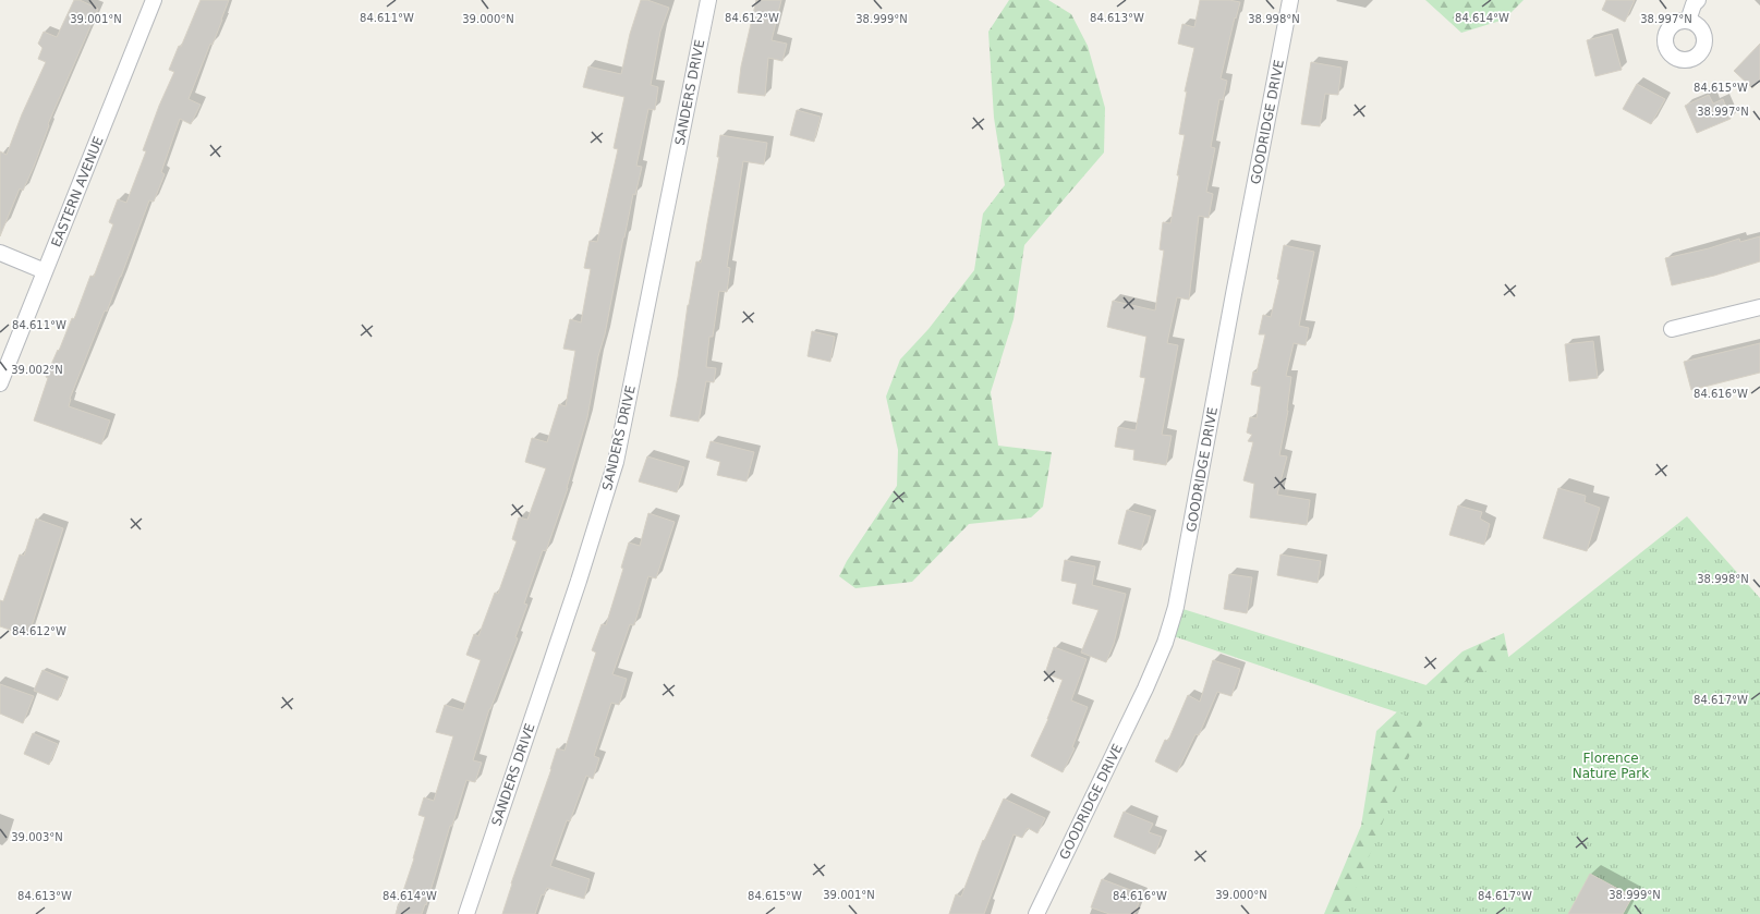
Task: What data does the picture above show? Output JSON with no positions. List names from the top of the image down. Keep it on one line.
{"streets":{"street":["SANDERS DRIVE","GOODRIDGE DRIVE","EASTERN AVENUE"]},"parks":["Florence Nature Park"],"coordinates":["84.611°W","84.612°W","84.613°W","84.614°W","39.001°N","39.000°N","38.999°N","38.998°N","38.997°N","84.615°W","39.002°N","84.616°W","84.617°W","39.003°N"]}
